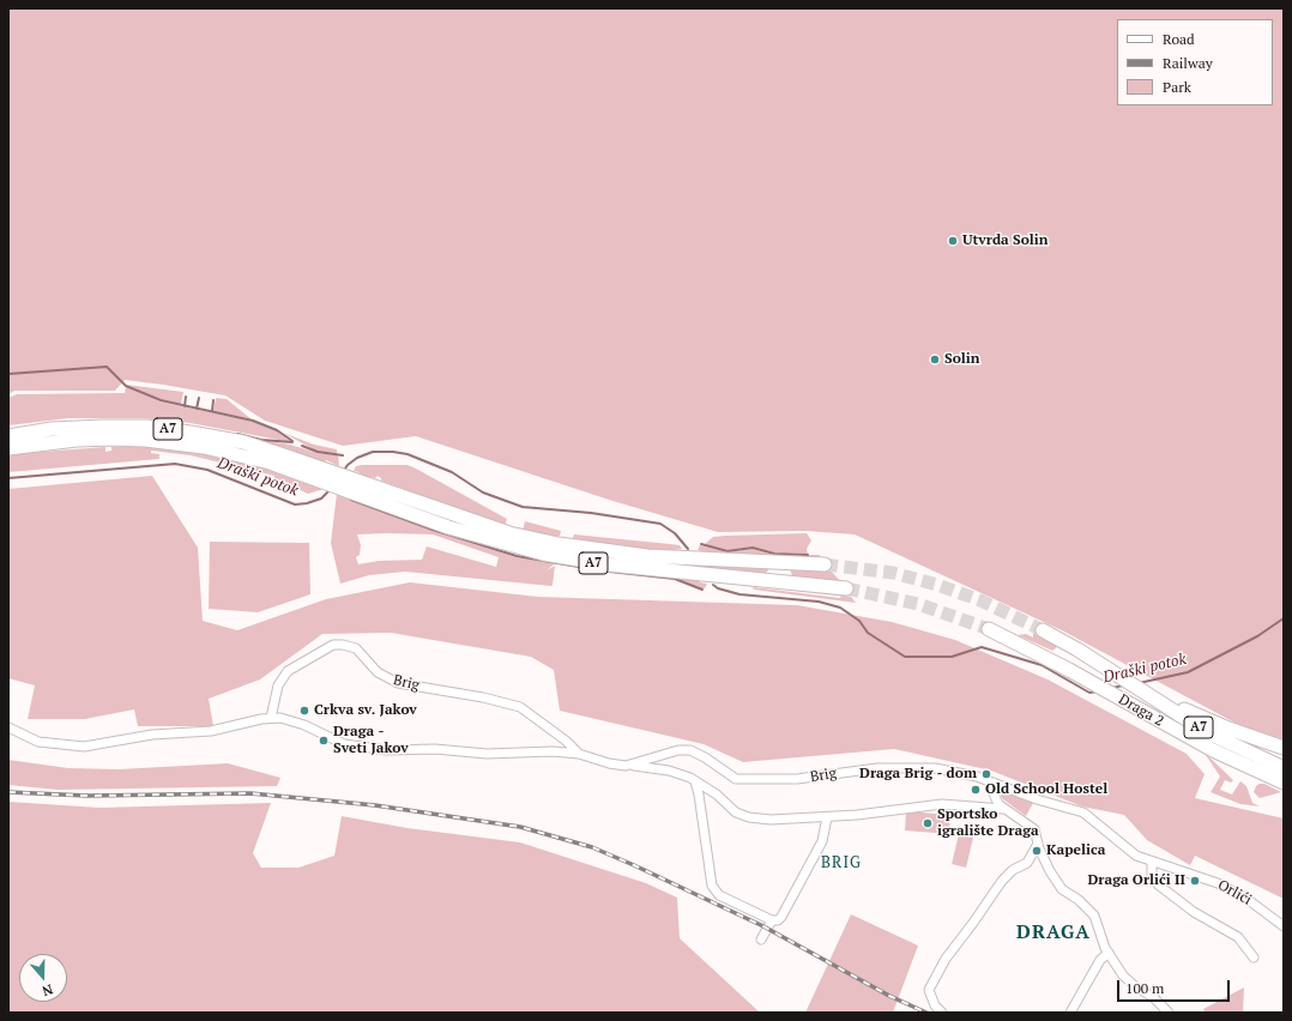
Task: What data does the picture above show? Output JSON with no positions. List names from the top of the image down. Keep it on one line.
{"streets":{"highway":["A7","Draga 2"],"street":["Brig","Orlići"]},"crossings":[["A7","Draga 2"],["Brig","Orlići"]],"districts":["BRIG","DRAGA"],"water":["Draški potok"],"places":["Utvrda Solin","Solin","Crkva sv. Jakov","Draga - Sveti Jakov","Draga Brig - dom","Old School Hostel","Sportsko igralište Draga","Kapelica","Draga Orlići II"],"legend":["Road","Railway","Park"],"scale_bar":"100 m","north":"bottom"}
